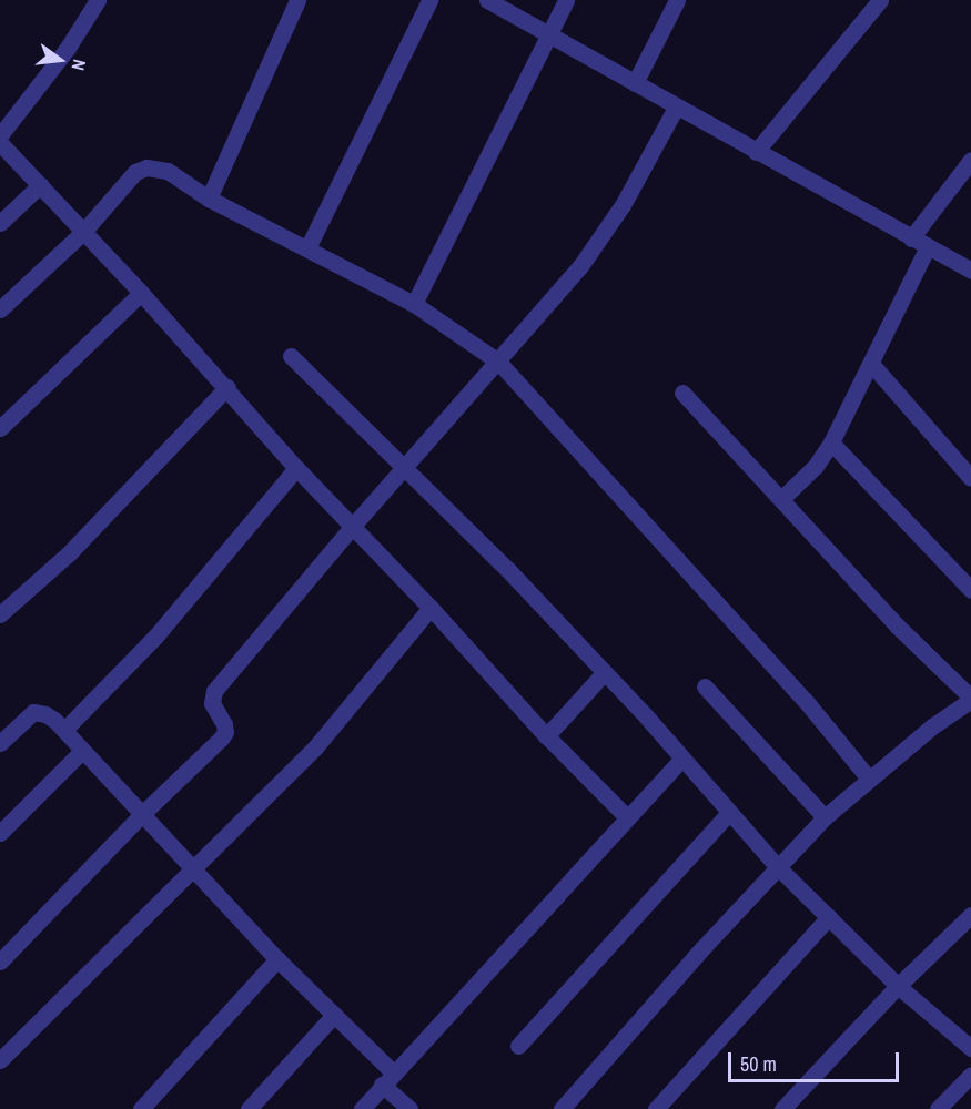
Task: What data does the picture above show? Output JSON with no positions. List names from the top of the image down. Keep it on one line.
{"scale_bar":"50 m","north":"right"}
